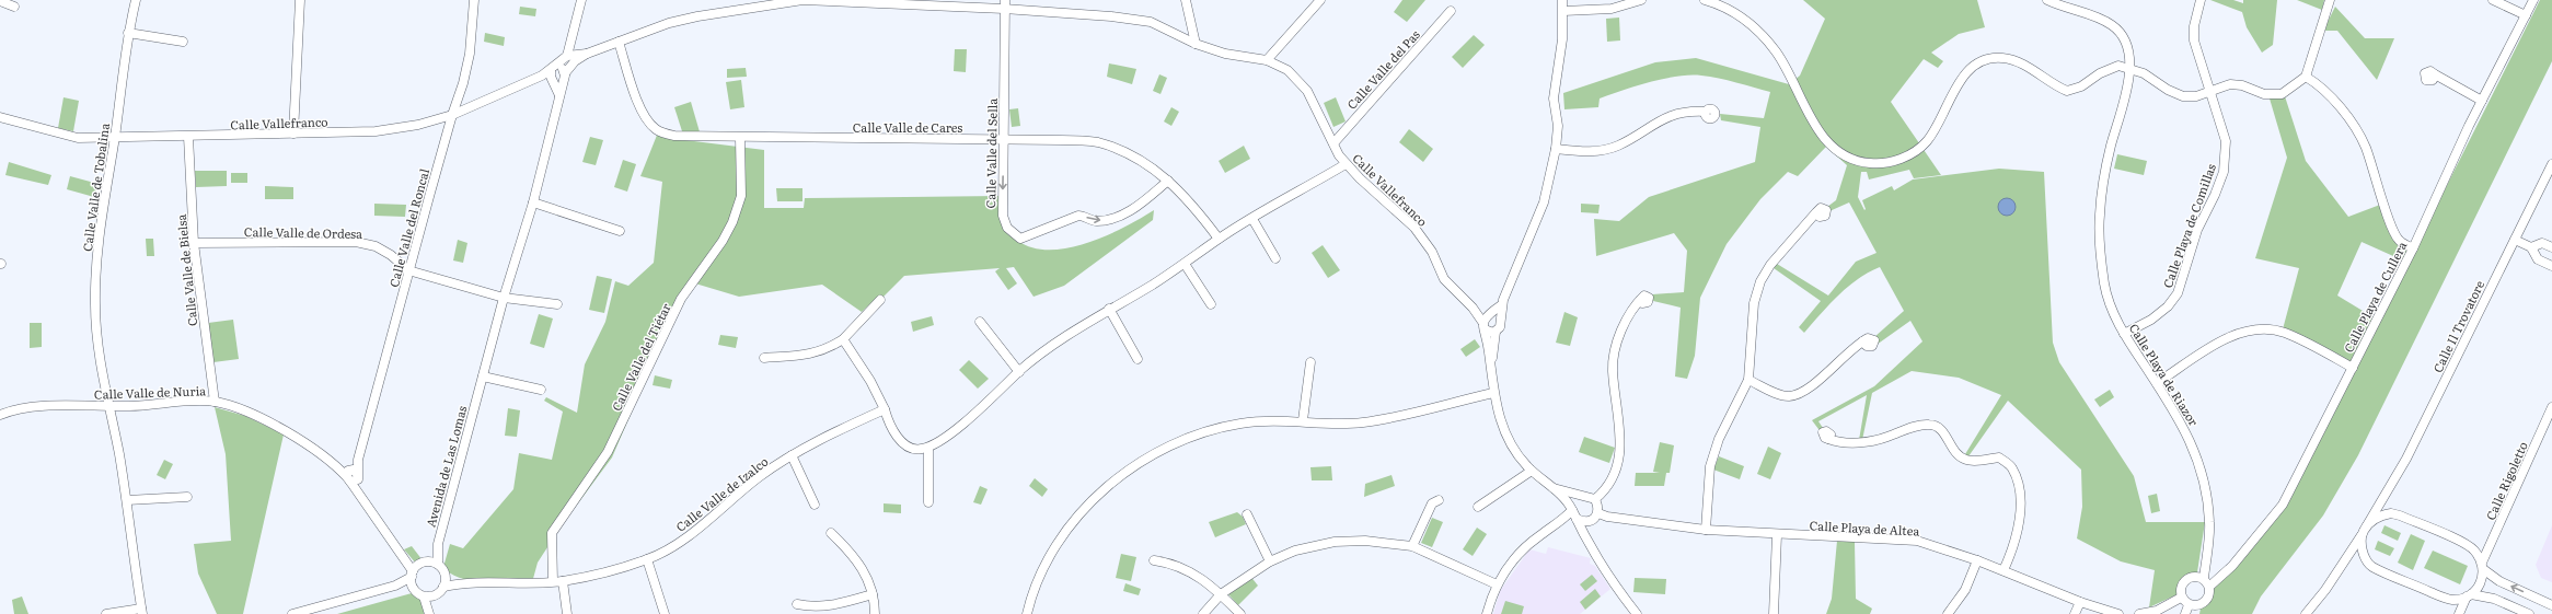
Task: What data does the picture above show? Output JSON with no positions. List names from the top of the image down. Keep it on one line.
{"streets":{"street":["Calle Valle del Pas","Calle Vallefranco","Calle Valle de Cares","Calle Valle del Sella","Calle Valle de Tobalina","Calle Playa de Comillas","Calle Valle del Roncal","Calle Valle de Ordesa","Calle Valle de Bielsa","Calle Playa de Cullera","Calle Il Trovatore","Calle Valle del Tiétar","Calle Playa de Riazor","Calle Valle de Nuria","Avenida de Las Lomas","Calle Rigoletto","Calle Valle de Izalco","Calle Playa de Altea"]},"crossings":[["Calle Valle del Pas","Calle Vallefranco"],["Calle Vallefranco","Calle Valle de Cares"],["Calle Vallefranco","Calle Valle del Sella"],["Calle Vallefranco","Calle Valle de Tobalina"],["Calle Vallefranco","Calle Valle del Roncal"],["Calle Vallefranco","Calle Valle de Bielsa"],["Calle Vallefranco","Avenida de Las Lomas"],["Calle Valle de Cares","Calle Valle del Sella"],["Calle Valle de Cares","Calle Valle del Tiétar"],["Calle Valle de Tobalina","Calle Valle de Nuria"],["Calle Playa de Comillas","Calle Playa de Riazor"],["Calle Valle del Roncal","Calle Valle de Ordesa"],["Calle Valle del Roncal","Calle Valle de Nuria"],["Calle Valle de Ordesa","Calle Valle de Bielsa"],["Calle Valle de Ordesa","Avenida de Las Lomas"],["Calle Valle de Bielsa","Calle Valle de Nuria"],["Calle Playa de Cullera","Calle Playa de Riazor"],["Calle Valle del Tiétar","Calle Valle de Izalco"],["Avenida de Las Lomas","Calle Valle de Izalco"]]}
